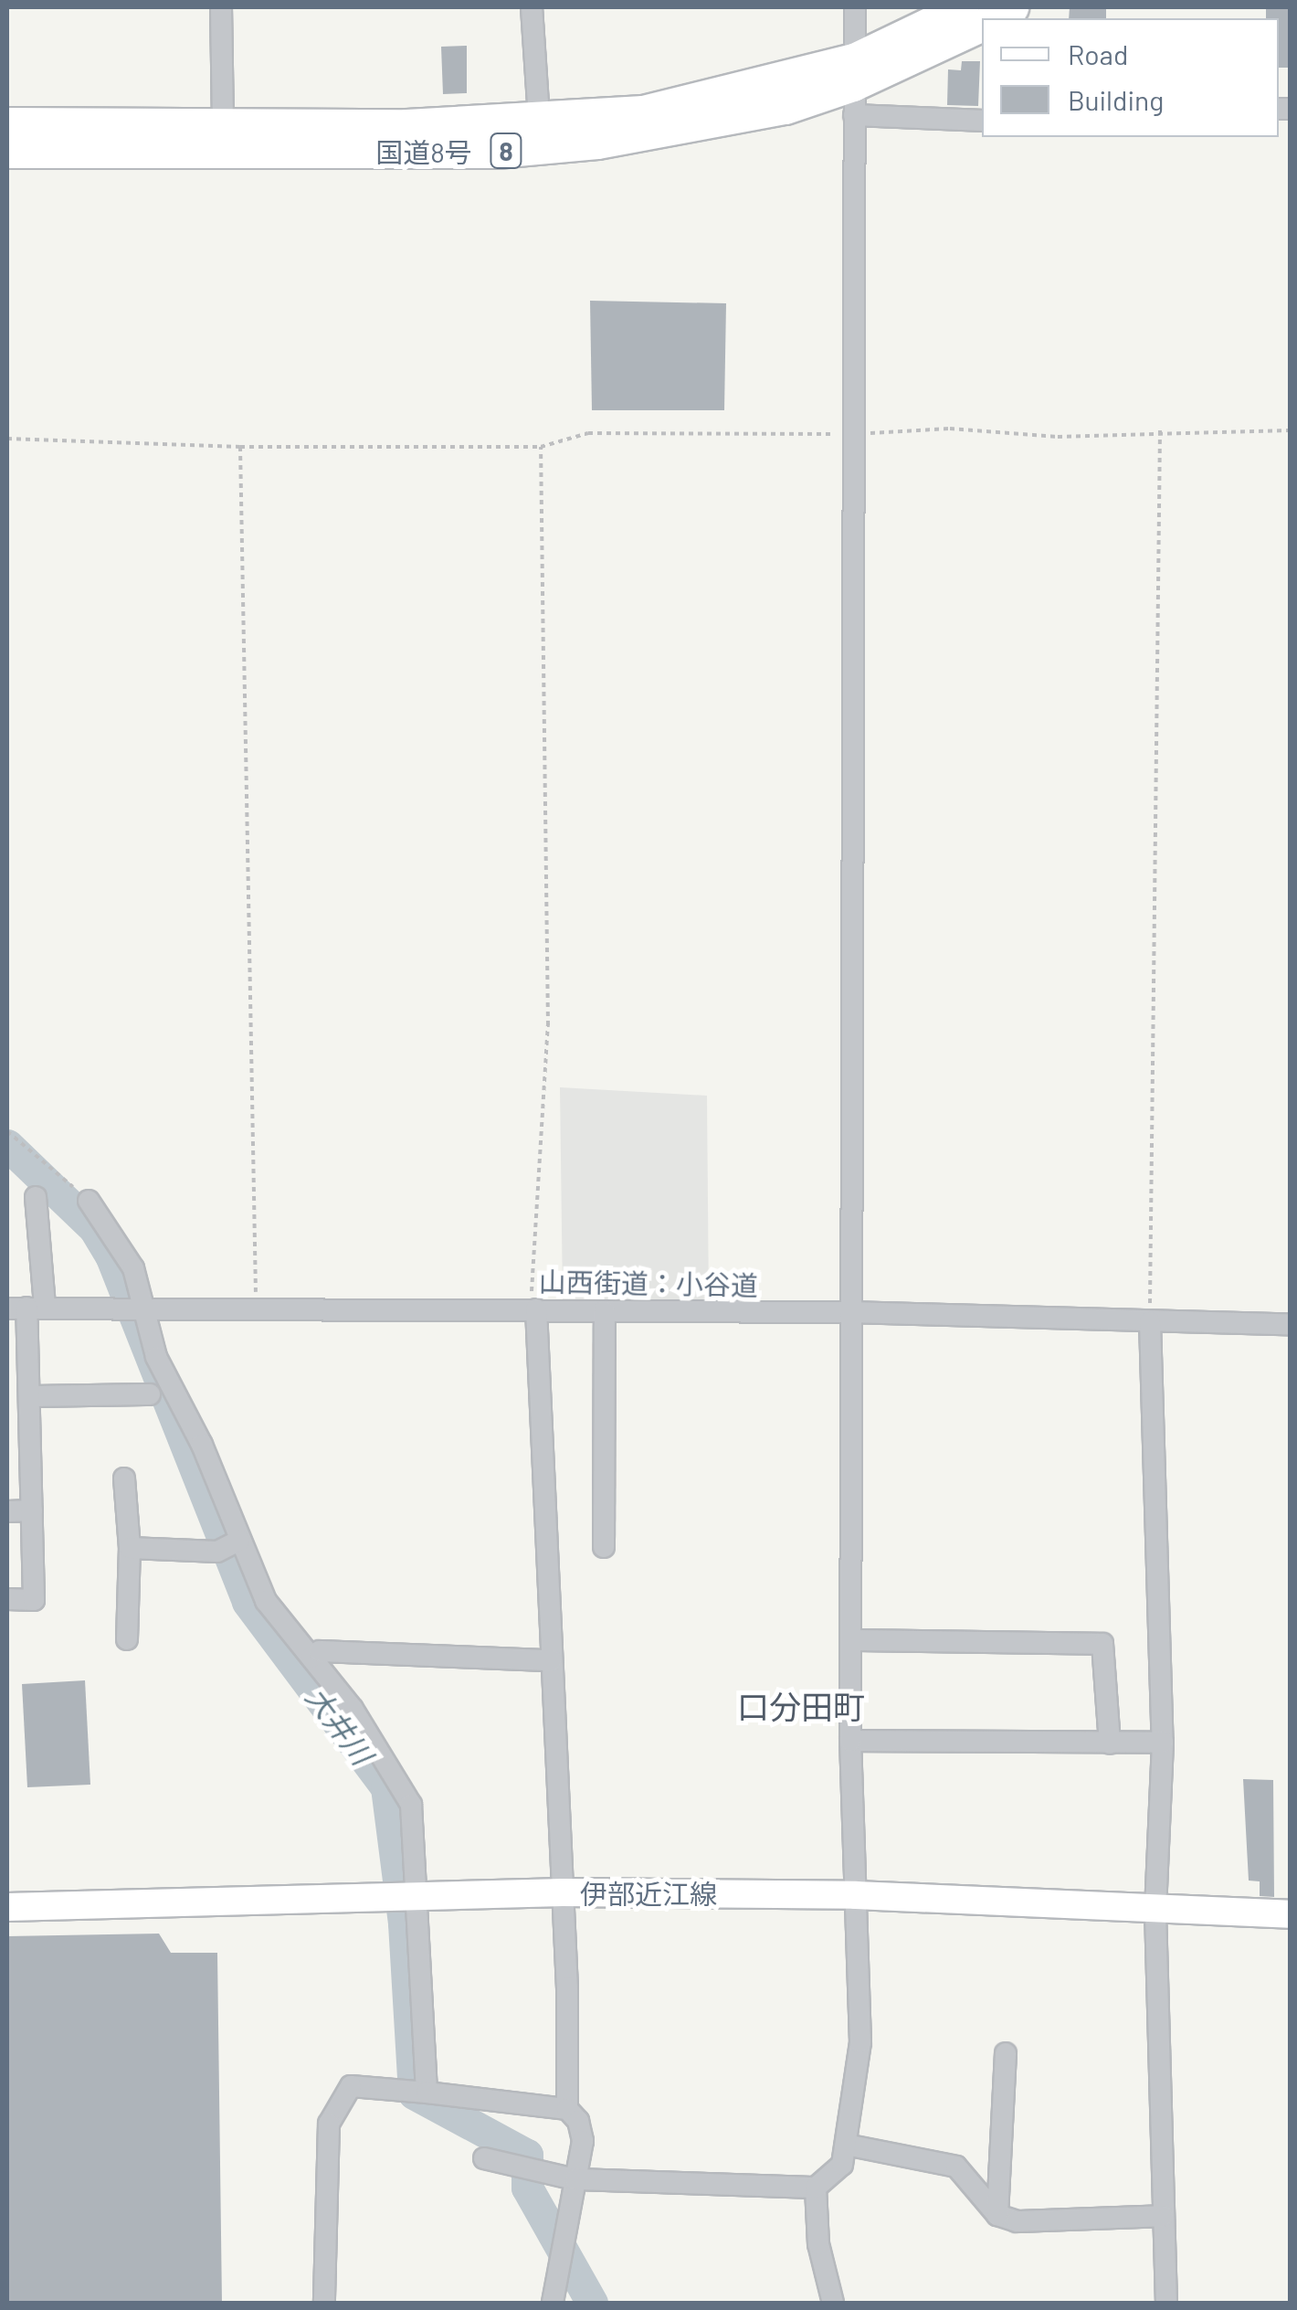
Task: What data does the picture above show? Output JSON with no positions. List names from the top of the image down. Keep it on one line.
{"streets":{"highway":["8","国道8号"],"main road":["伊部近江線"],"street":["山西街道：小谷道"]},"districts":["口分田町"],"water":["大井川"],"legend":["Road","Building"]}
